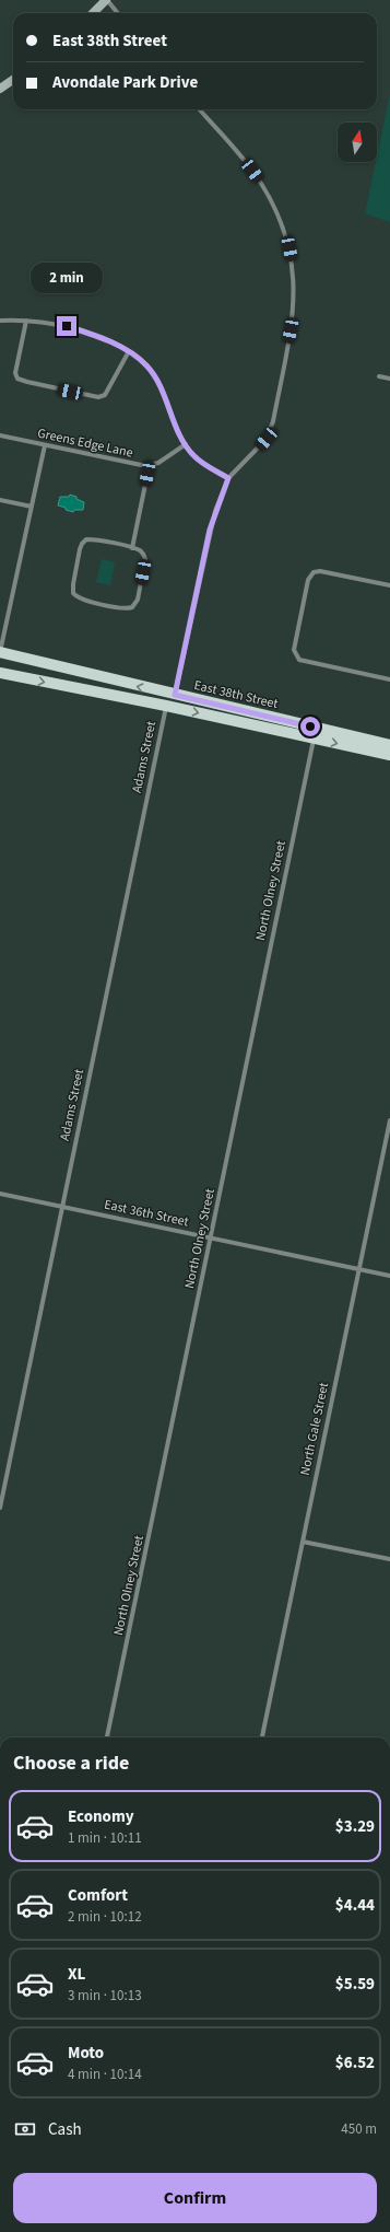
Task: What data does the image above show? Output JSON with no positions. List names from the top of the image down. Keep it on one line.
{"streets":{"main road":["East 38th Street"],"street":["Greens Edge Lane","Adams Street","North Olney Street","East 36th Street","North Gale Street"]},"crossings":[["East 38th Street","Adams Street"],["East 38th Street","North Olney Street"],["Adams Street","East 36th Street"],["North Olney Street","East 36th Street"],["East 36th Street","North Gale Street"]],"north":"top","page":{"banner":["East 38th Street","Avondale Park Drive"],"bubble":"2 min","heading":"Choose a ride","list":[{"name":"Economy","note":"1 min · 10:11","value":"$3.29"},{"name":"Comfort","note":"2 min · 10:12","value":"$4.44"},{"name":"XL","note":"3 min · 10:13","value":"$5.59"},{"name":"Moto","note":"4 min · 10:14","value":"$6.52"}],"pay":["Cash","450 m"],"buttons":"Confirm"}}
